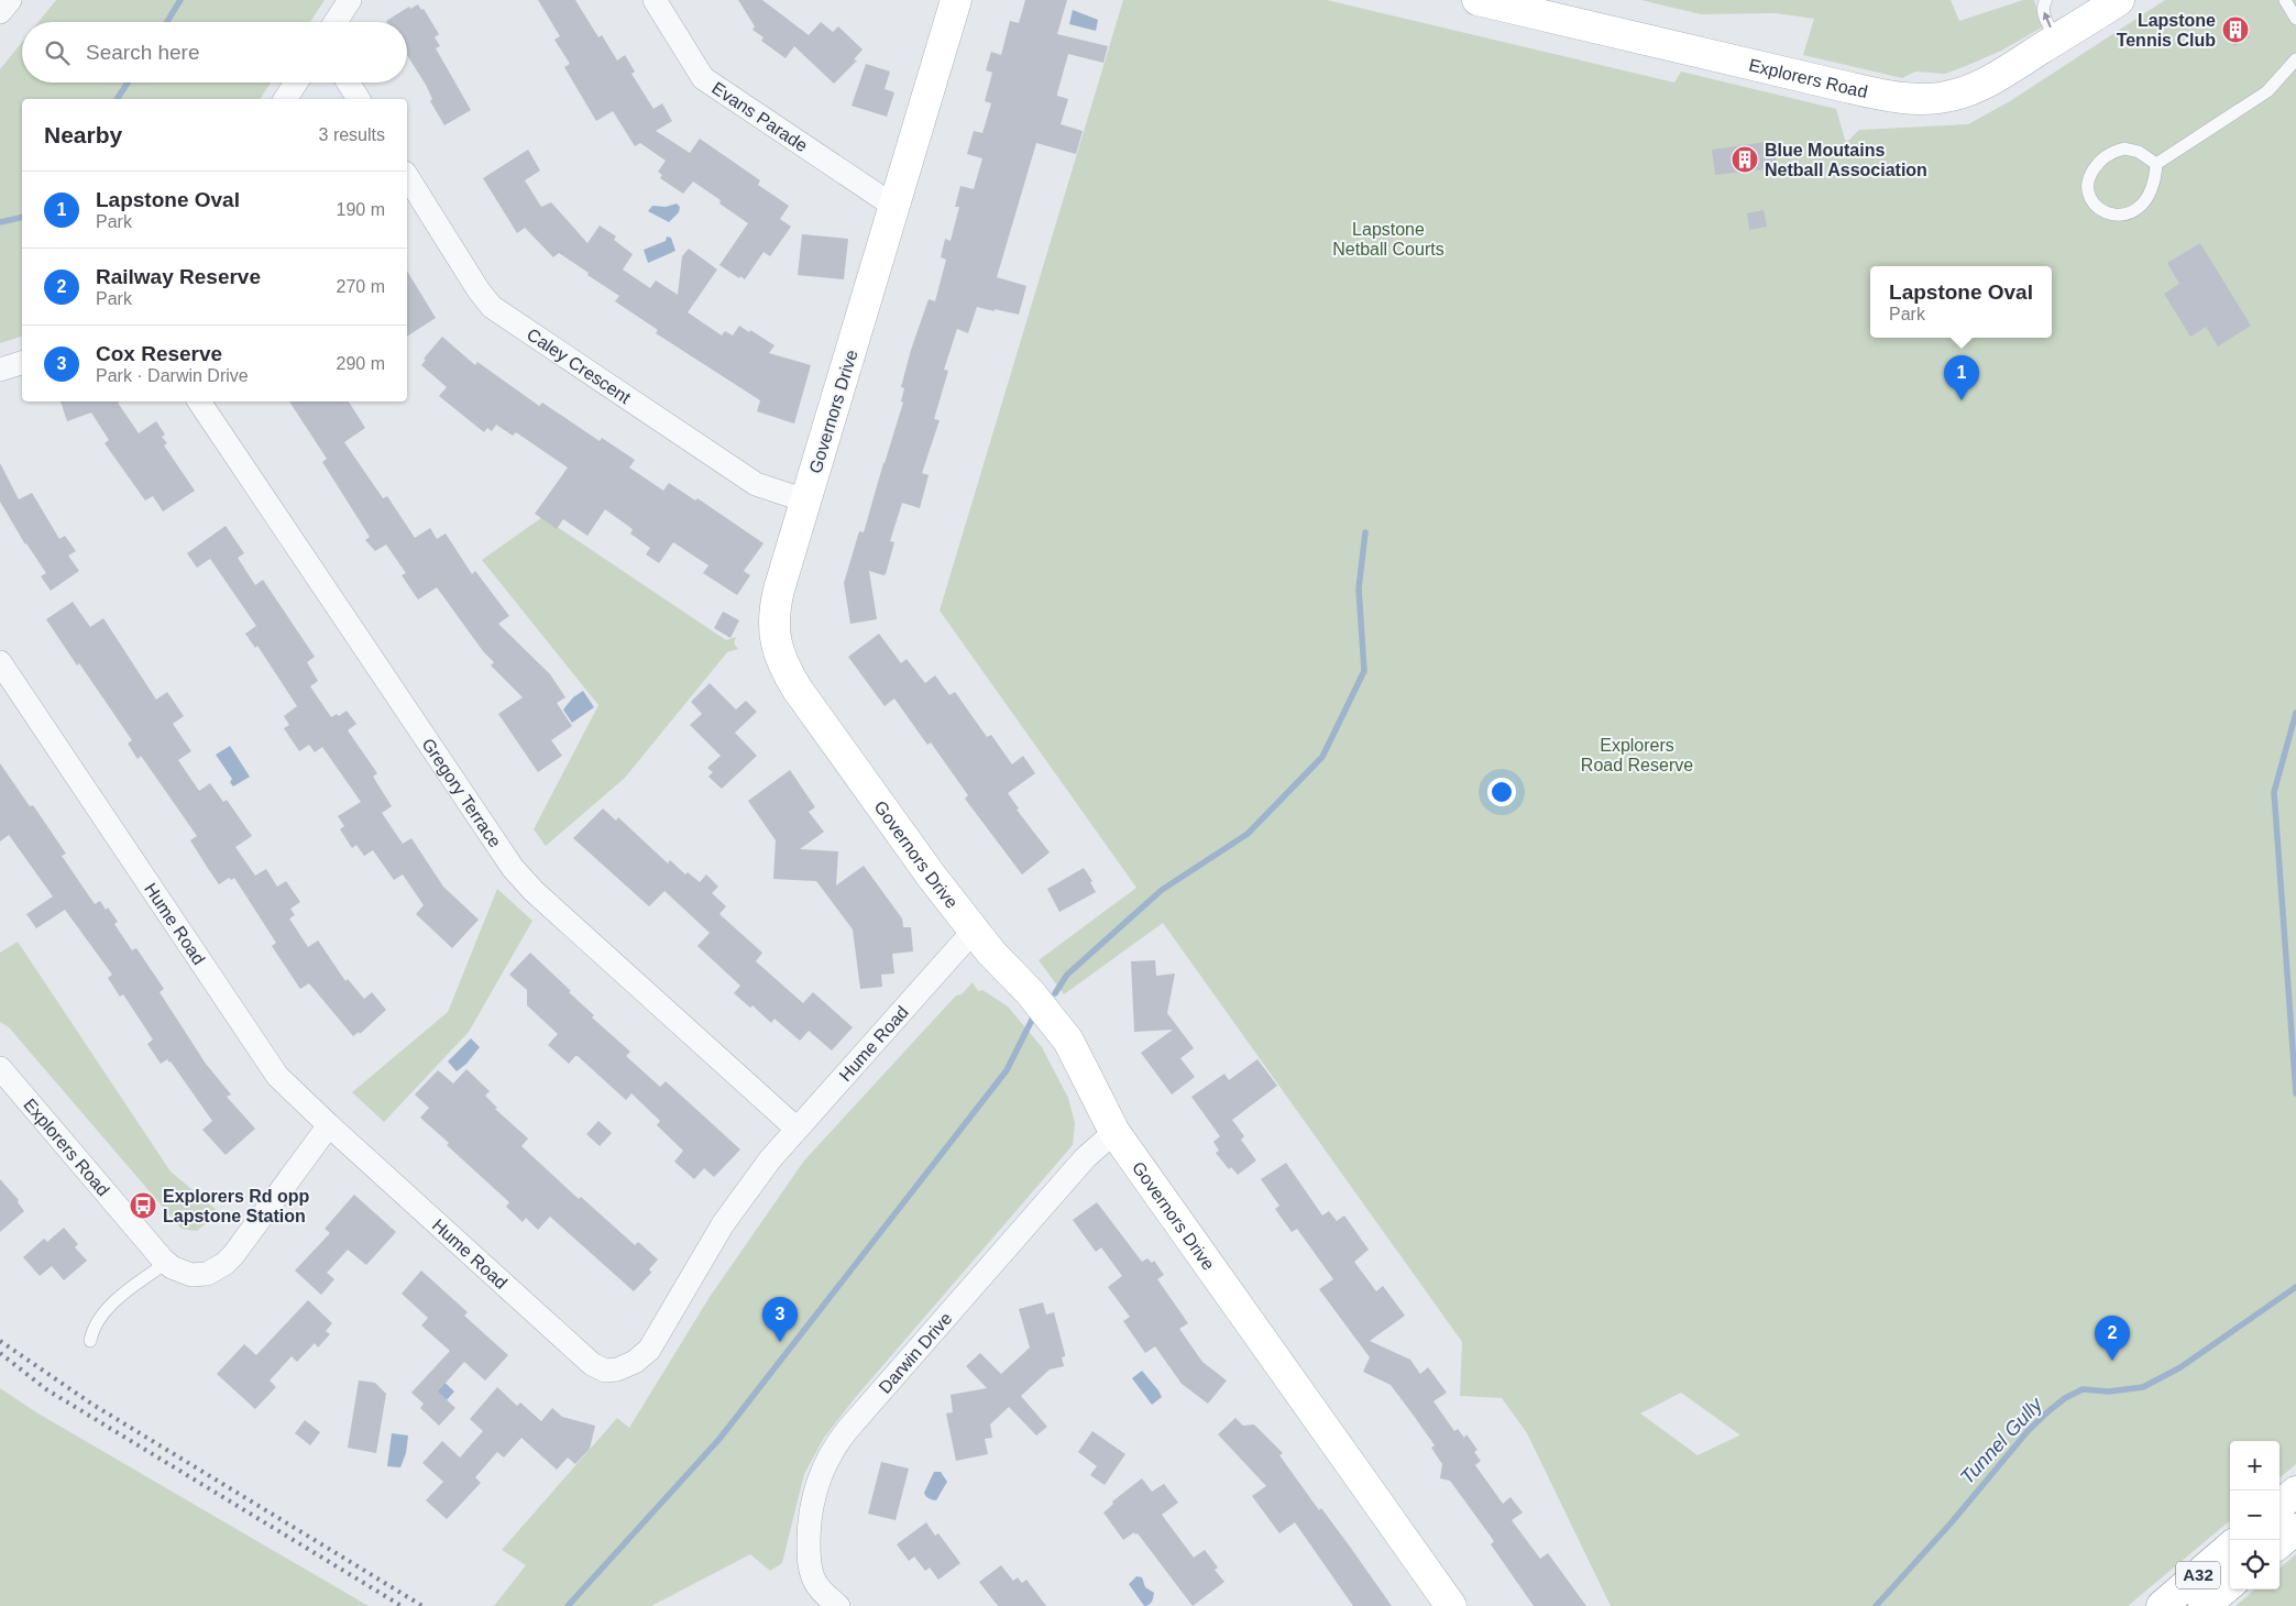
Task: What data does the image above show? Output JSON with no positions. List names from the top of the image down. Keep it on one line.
{"streets":{"main road":["Explorers Road","Governors Drive","A32"],"street":["Evans Parade","Caley Crescent","Gregory Terrace","Hume Road","Darwin Drive"]},"crossings":[["Explorers Road","Hume Road"],["Evans Parade","Governors Drive"],["Caley Crescent","Governors Drive"],["Governors Drive","Hume Road"],["Governors Drive","Darwin Drive"],["Gregory Terrace","Hume Road"]],"water":["Tunnel Gully"],"parks":["Lapstone Netball Courts","Explorers Road Reserve"],"places":{"building":["Lapstone Tennis Club","Blue Moutains Netball Association"],"bus stop":["Explorers Rd opp Lapstone Station"]},"page":{"search":"Search here","heading":["Nearby","3 results"],"list":[{"mark":"1","name":"Lapstone Oval","note":"Park","value":"190 m"},{"mark":"2","name":"Railway Reserve","note":"Park","value":"270 m"},{"mark":"3","name":"Cox Reserve","note":"Park · Darwin Drive","value":"290 m"}],"popup":["Lapstone Oval","Park"],"pins":["1","3","2"],"map_buttons":["+","−"]}}
